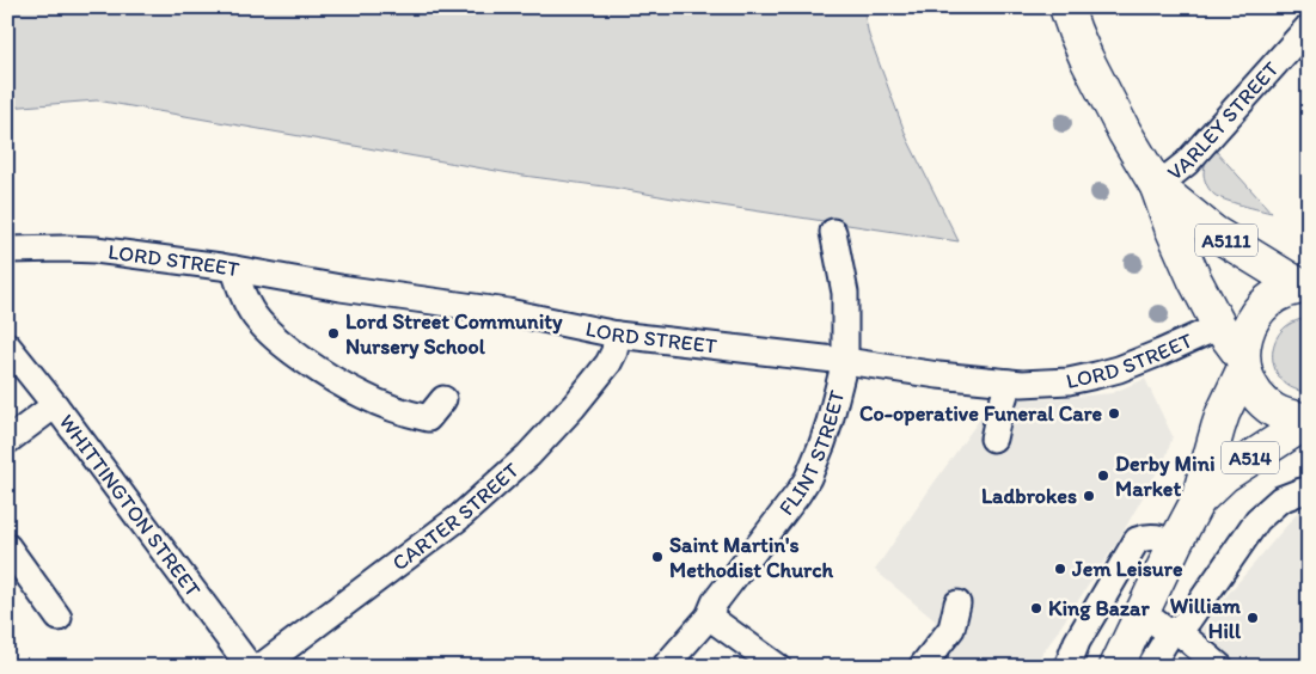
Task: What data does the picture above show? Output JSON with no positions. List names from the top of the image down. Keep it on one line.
{"streets":{"main road":["A5111","A514"],"street":["VARLEY STREET","LORD STREET","FLINT STREET","WHITTINGTON STREET","CARTER STREET"]},"crossings":[["VARLEY STREET","A5111"],["A5111","LORD STREET"],["A5111","A514"],["LORD STREET","FLINT STREET"],["LORD STREET","CARTER STREET"]],"places":["Lord Street Community Nursery School","Co-operative Funeral Care","Derby Mini Market","Ladbrokes","Saint Martin's Methodist Church","Jem Leisure","King Bazar","William Hill"]}
